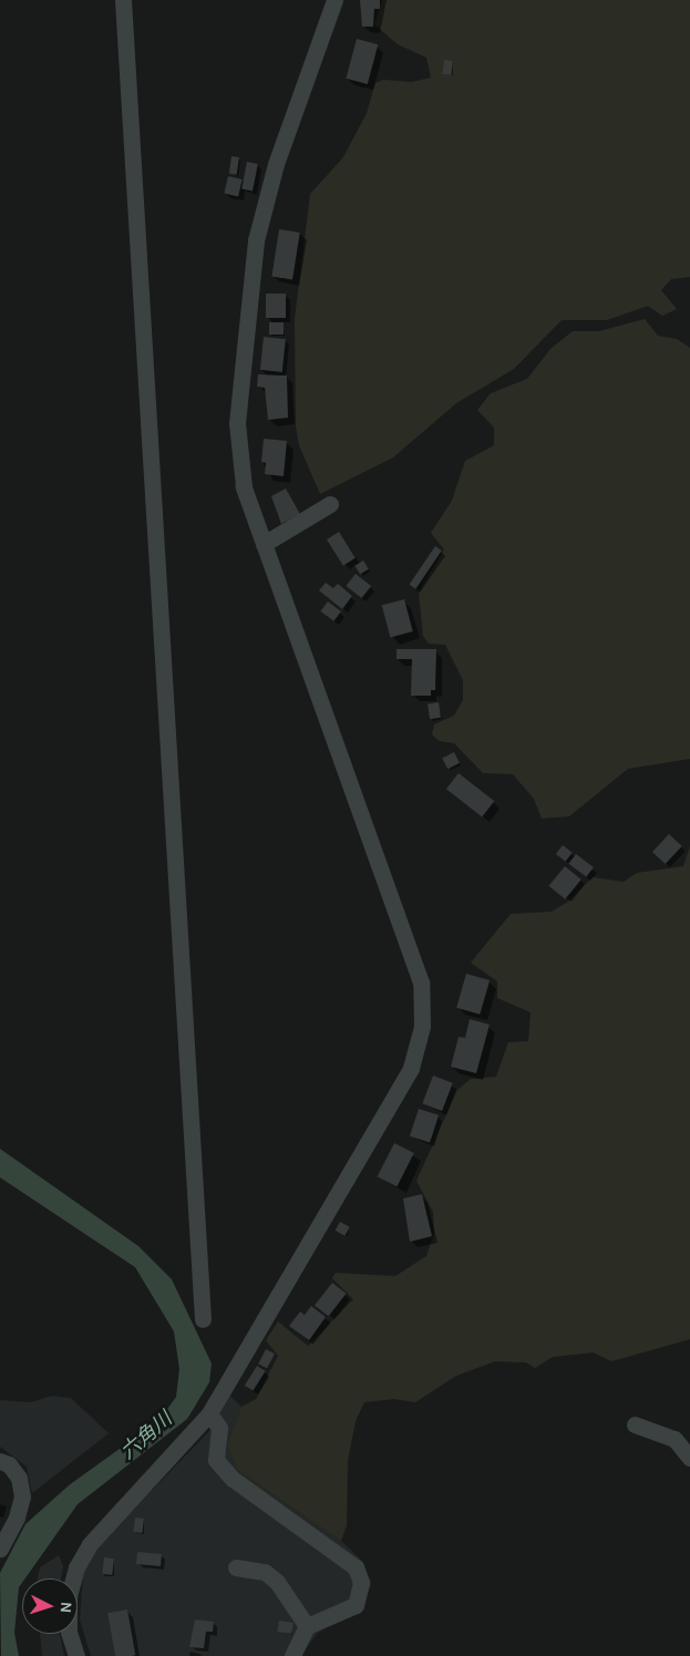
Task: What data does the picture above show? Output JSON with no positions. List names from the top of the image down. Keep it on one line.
{"water":["六角川"],"north":"right"}
